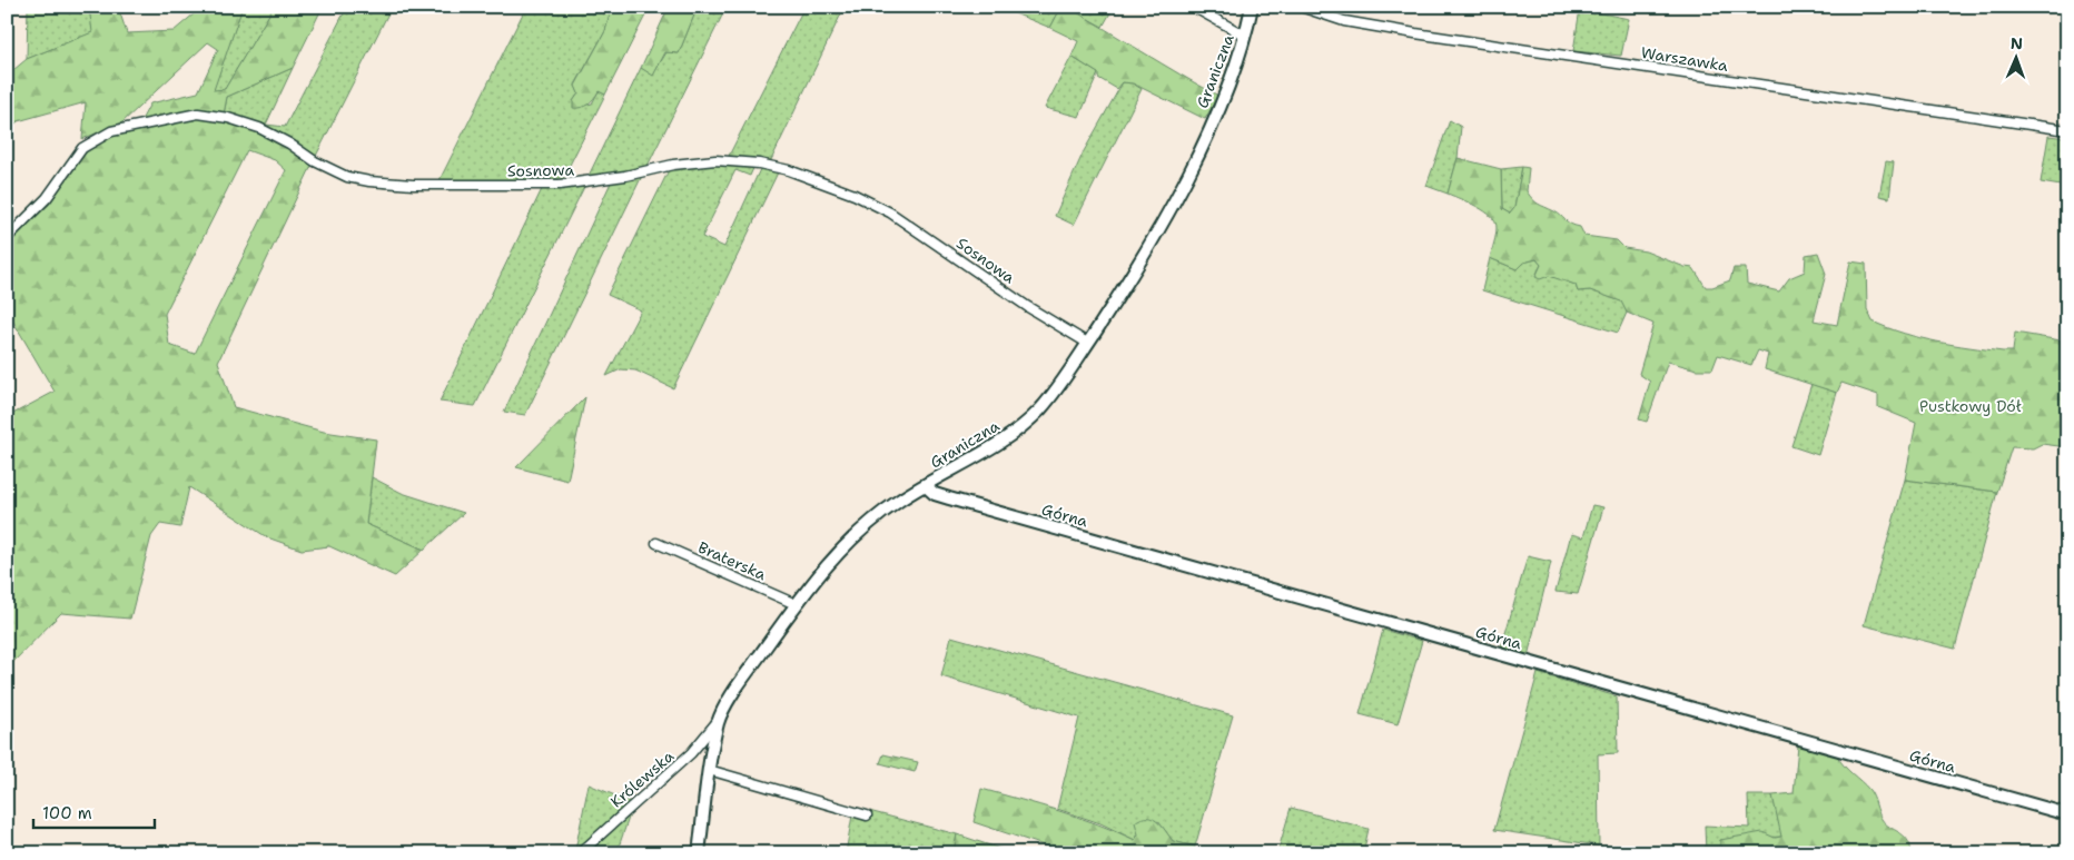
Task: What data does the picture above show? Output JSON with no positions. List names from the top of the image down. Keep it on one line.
{"streets":{"street":["Warszawka","Graniczna","Sosnowa","Górna","Braterska","Królewska"]},"crossings":[["Graniczna","Sosnowa"],["Graniczna","Górna"],["Graniczna","Braterska"],["Graniczna","Królewska"]],"parks":["Pustkowy Dół"],"scale_bar":"100 m","north":"top"}
